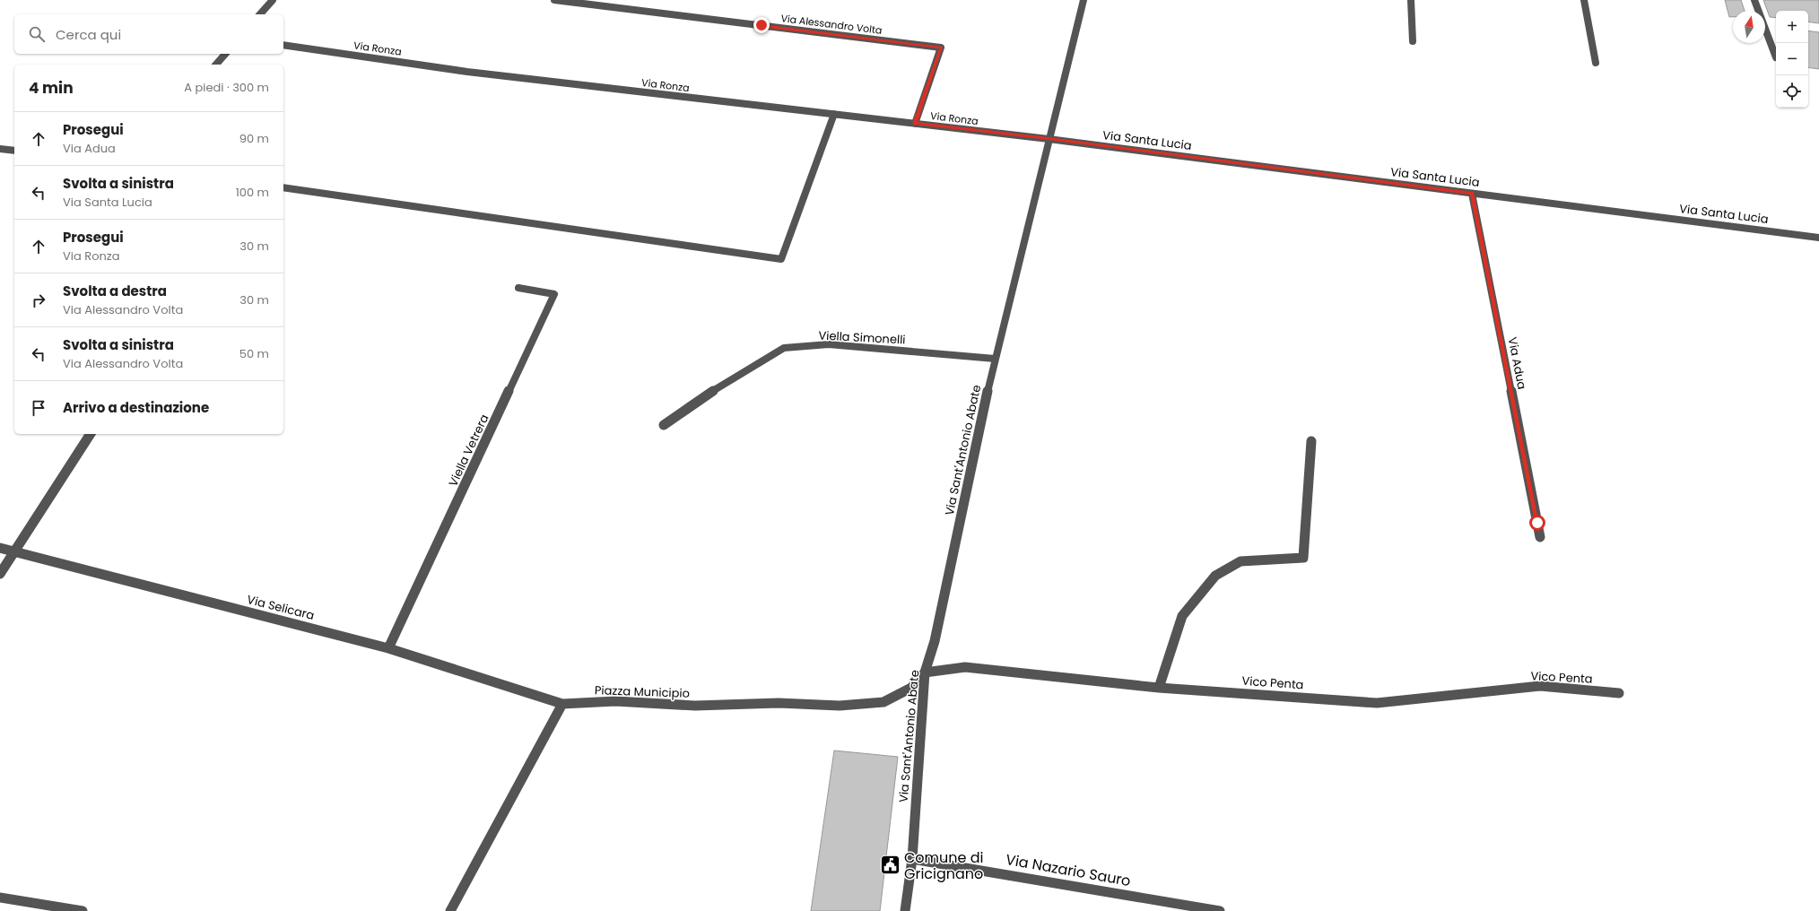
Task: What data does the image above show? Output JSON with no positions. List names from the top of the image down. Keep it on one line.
{"streets":{"street":["Via Alessandro Volta","Via Ronza","Via Santa Lucia","Viella Simonelli","Via Adua","Viella Vetrera","Via Sant'Antonio Abate","Via Selicara","Vico Penta","Piazza Municipio","Via Nazario Sauro"]},"crossings":[["Via Alessandro Volta","Via Ronza"],["Via Ronza","Via Santa Lucia"],["Via Ronza","Via Sant'Antonio Abate"],["Via Santa Lucia","Via Adua"],["Via Santa Lucia","Via Sant'Antonio Abate"],["Viella Simonelli","Via Sant'Antonio Abate"],["Viella Vetrera","Via Selicara"],["Via Sant'Antonio Abate","Vico Penta"],["Via Sant'Antonio Abate","Piazza Municipio"],["Via Sant'Antonio Abate","Via Nazario Sauro"],["Via Selicara","Piazza Municipio"],["Vico Penta","Piazza Municipio"]],"places":{"public building":["Comune di Gricignano"]},"north":"top","page":{"map_buttons":["+","−"],"search":"Cerca qui","heading":["4 min","A piedi · 300 m"],"list":[["Prosegui","Via Adua","90 m"],["Svolta a sinistra","Via Santa Lucia","100 m"],["Prosegui","Via Ronza","30 m"],["Svolta a destra","Via Alessandro Volta","30 m"],["Svolta a sinistra","Via Alessandro Volta","50 m"],"Arrivo a destinazione"]}}
